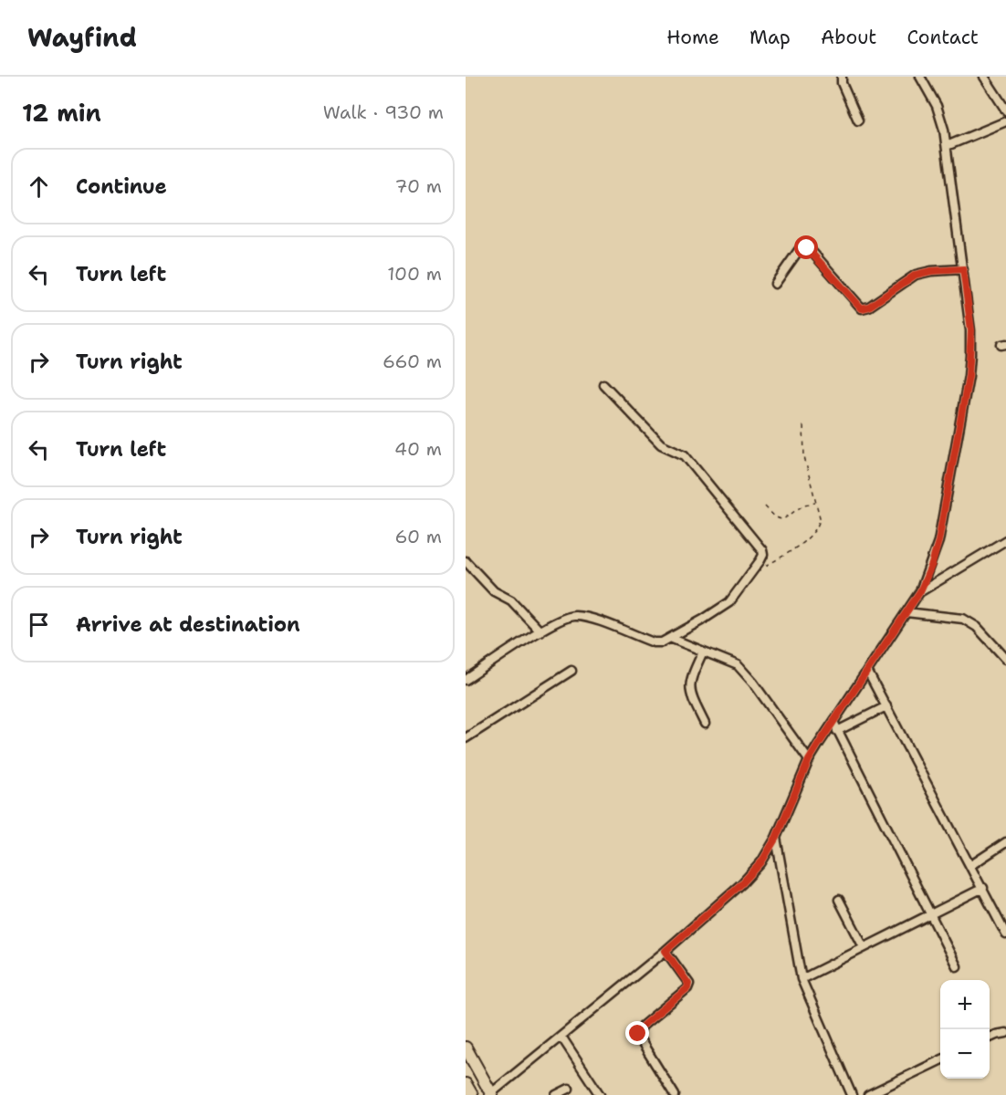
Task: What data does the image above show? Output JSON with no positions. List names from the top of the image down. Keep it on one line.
{"page":{"header":"Wayfind","nav":["Home","Map","About","Contact"],"heading":["12 min","Walk · 930 m"],"list":[["Continue","70 m"],["Turn left","100 m"],["Turn right","660 m"],["Turn left","40 m"],["Turn right","60 m"],"Arrive at destination"],"map_buttons":["+","−"]}}
